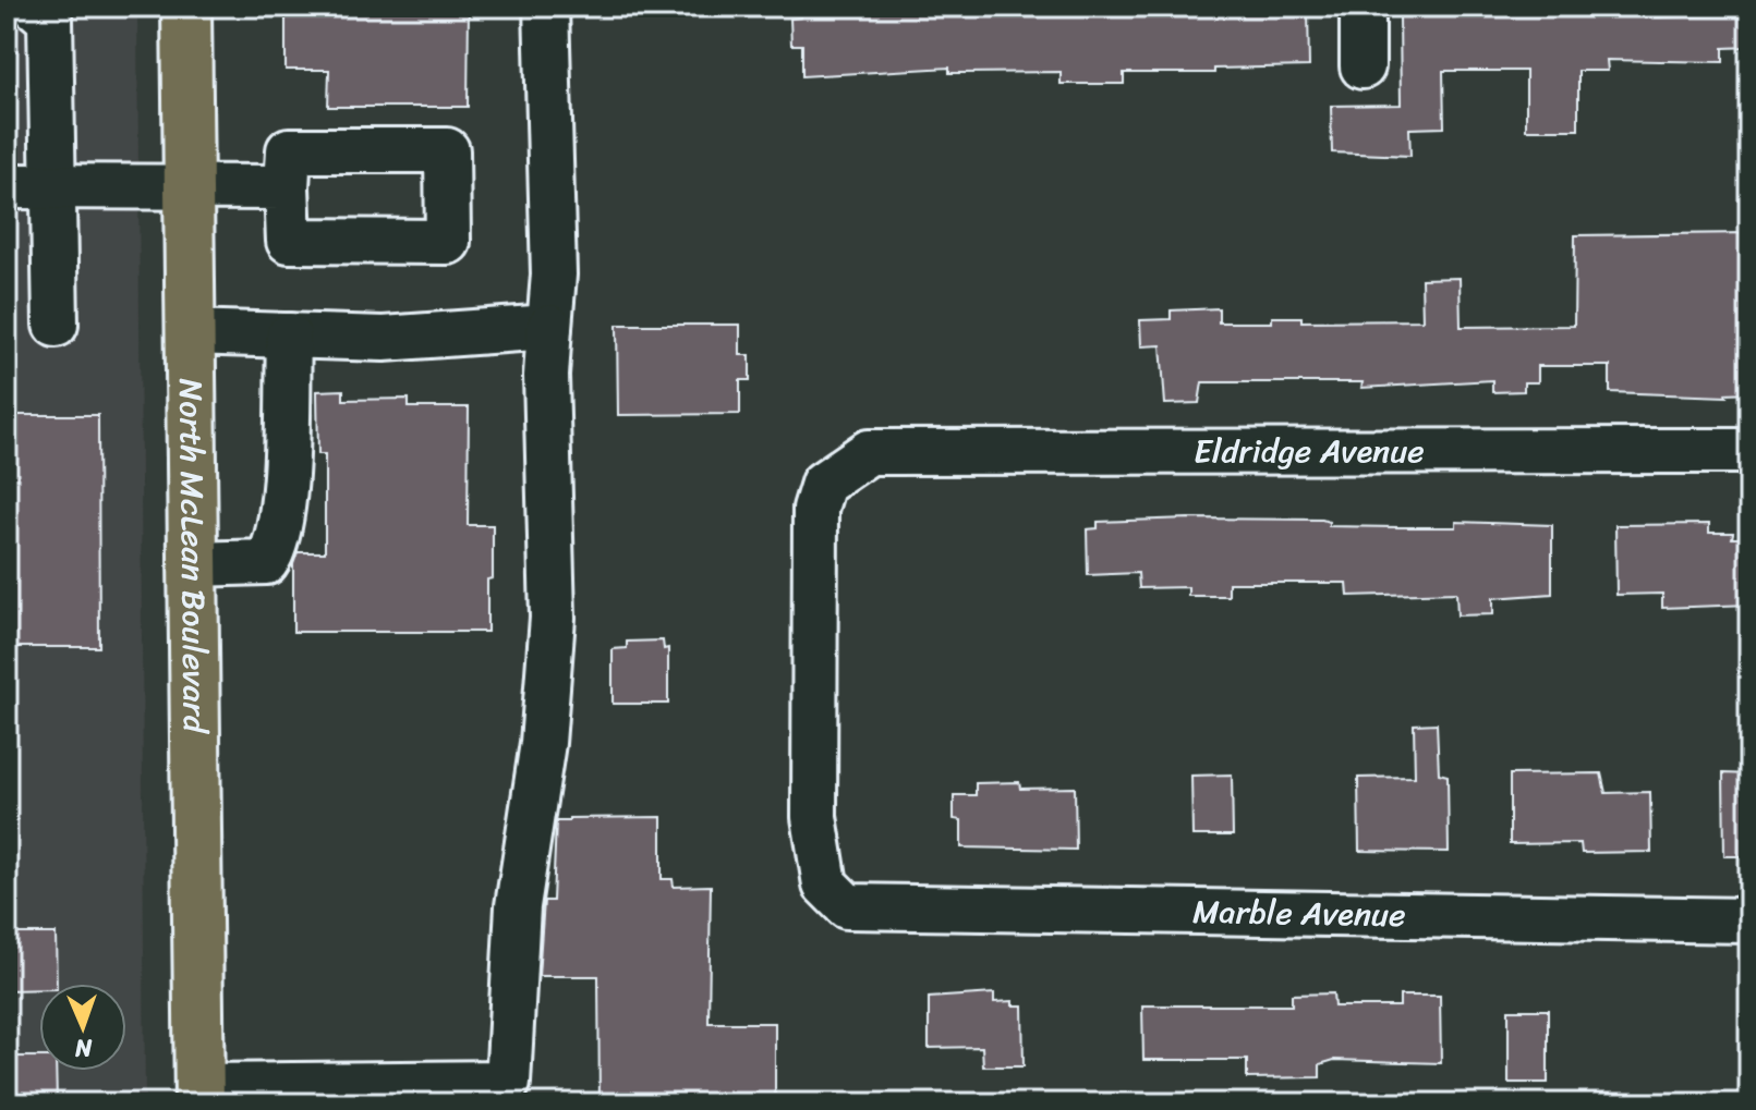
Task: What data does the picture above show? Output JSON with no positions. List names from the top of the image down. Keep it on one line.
{"streets":{"main road":["North McLean Boulevard"],"street":["Eldridge Avenue","Marble Avenue"]},"crossings":[["Eldridge Avenue","Marble Avenue"]],"north":"bottom"}
